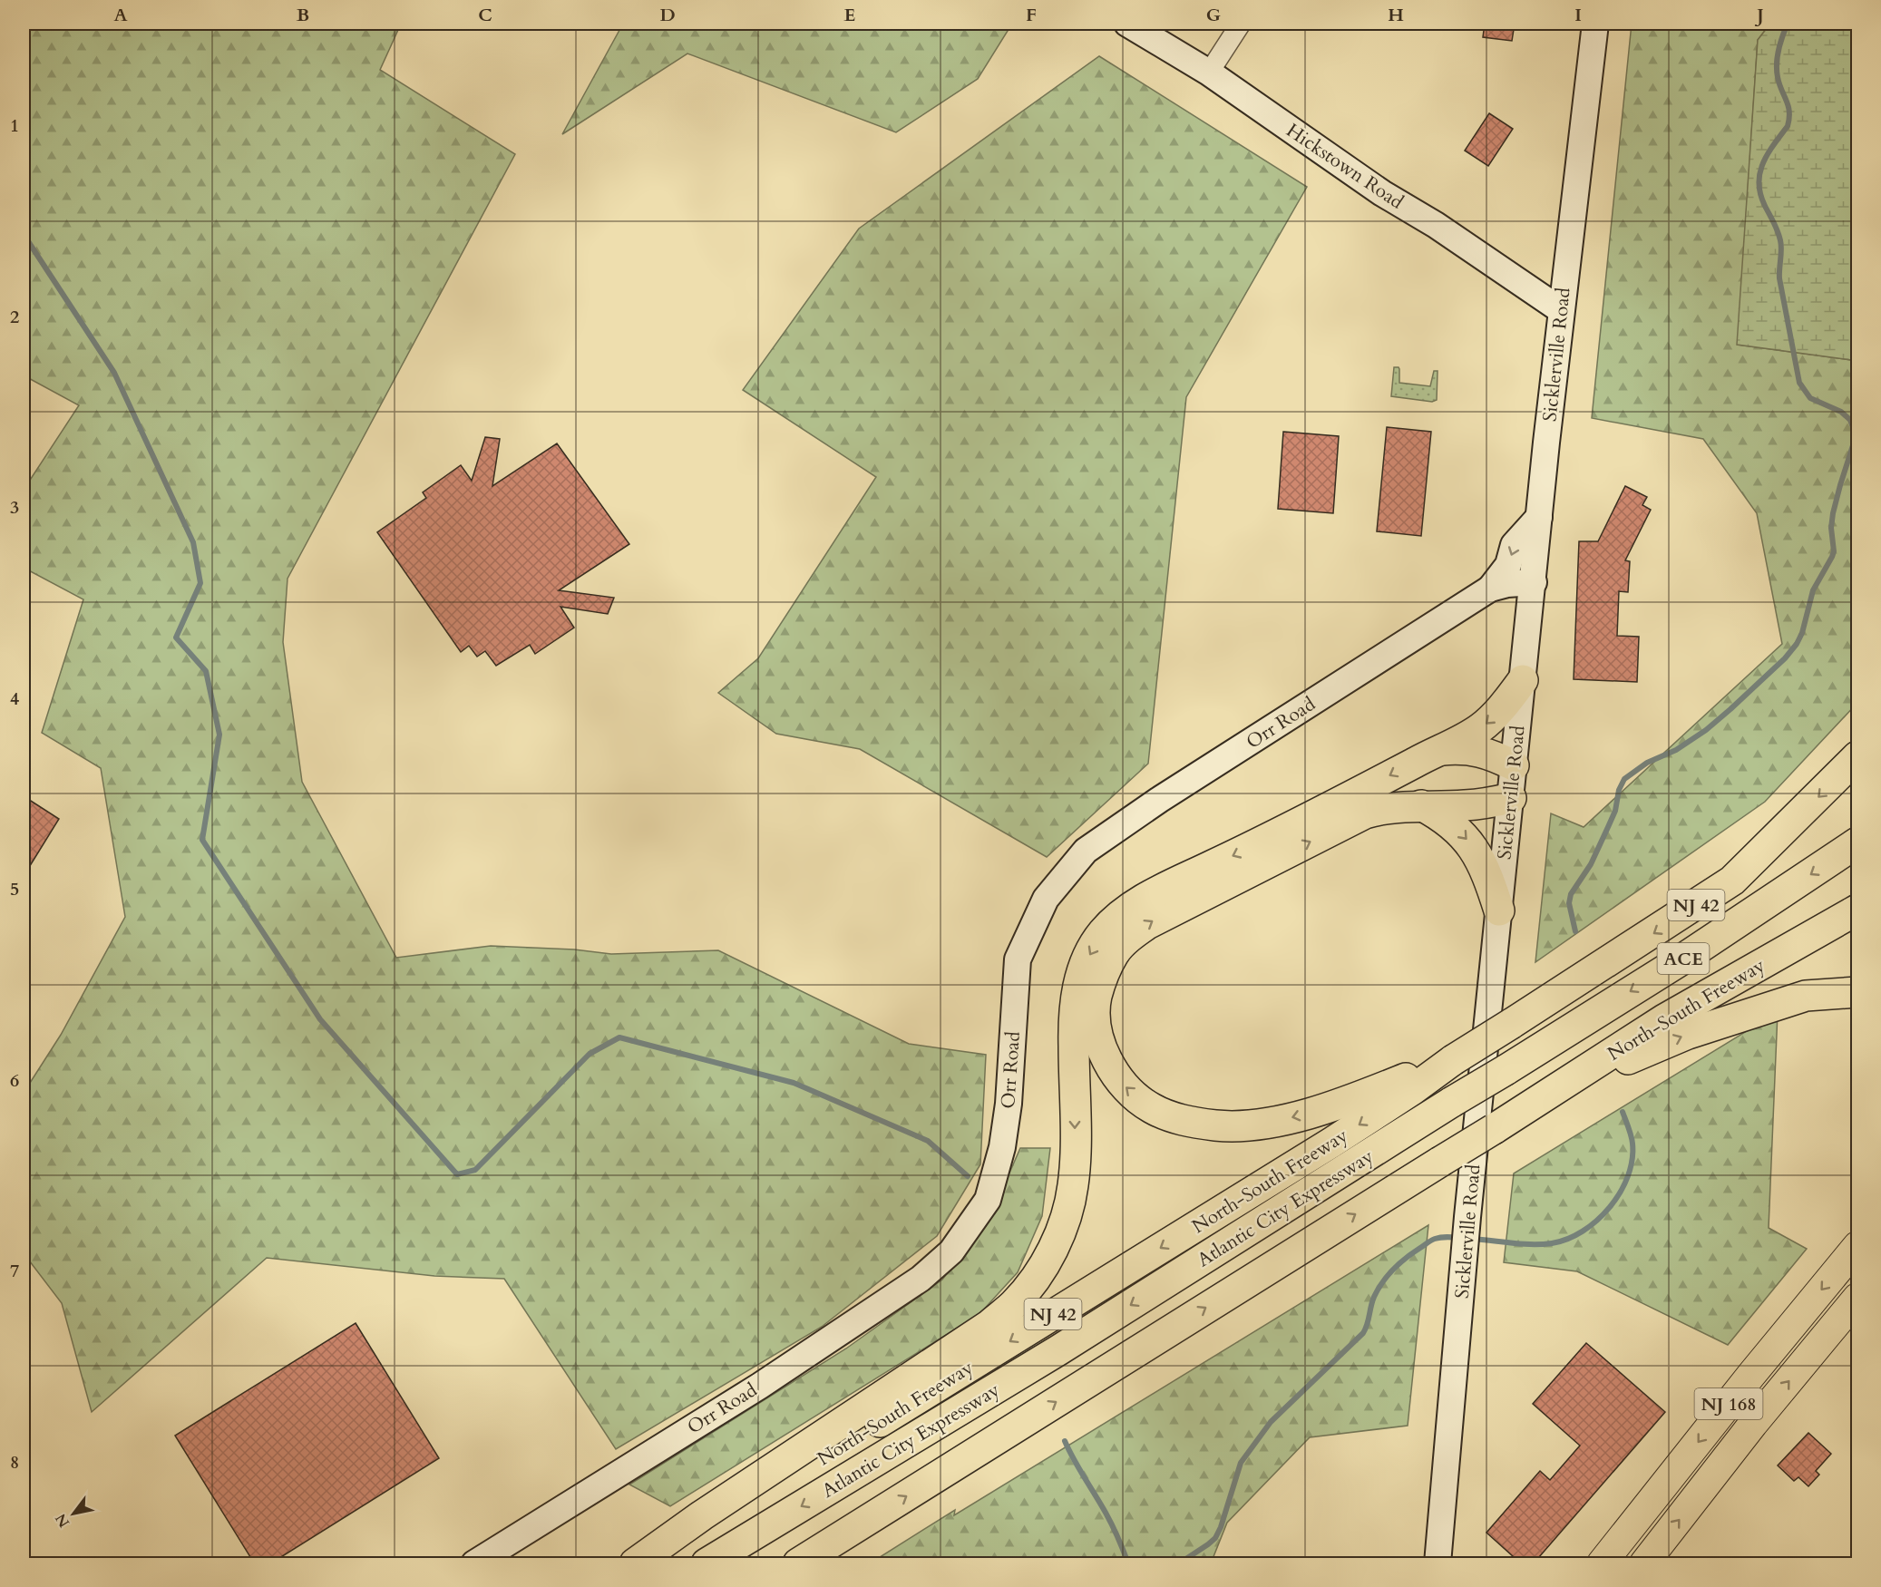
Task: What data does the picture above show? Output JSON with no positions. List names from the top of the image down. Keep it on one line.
{"streets":{"highway":["NJ 42","ACE","North-South Freeway","Atlantic City Expressway"],"main road":["NJ 168"],"street":["Hickstown Road","Sicklerville Road","Orr Road"]},"crossings":[["Hickstown Road","Sicklerville Road"],["Sicklerville Road","Orr Road"],["ACE","North-South Freeway"]],"north":"bottom left","grid":{"columns":["A","B","C","D","E","F","G","H","I","J"],"rows":["1","2","3","4","5","6","7","8"]}}
